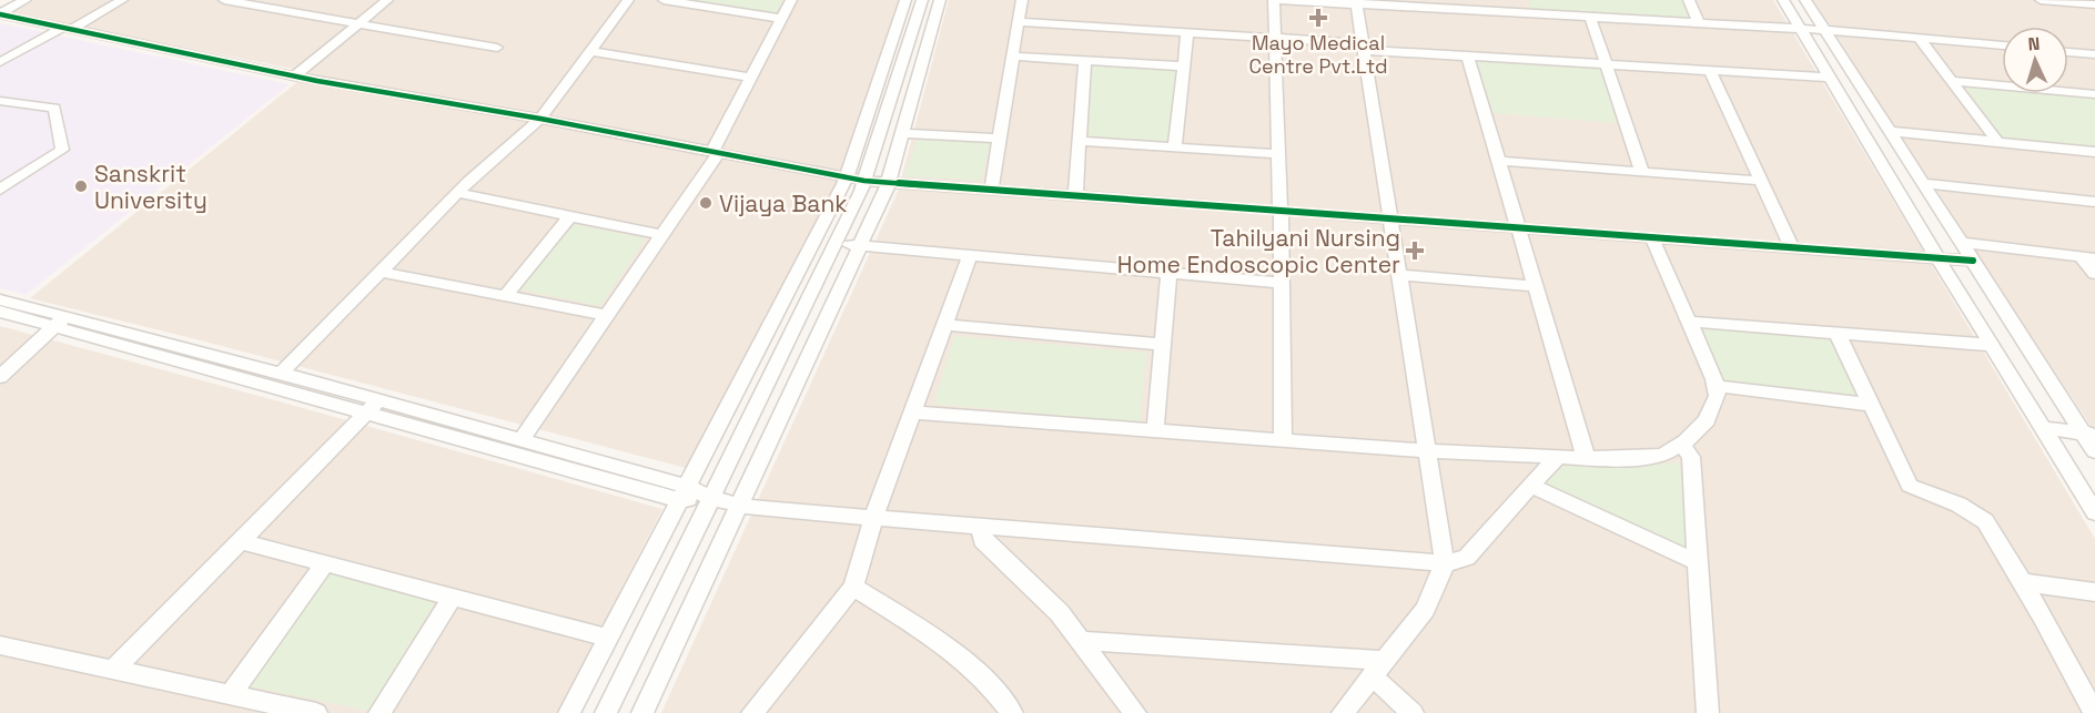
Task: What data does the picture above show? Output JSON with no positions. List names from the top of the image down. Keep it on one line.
{"places":{"health":["Mayo Medical Centre Pvt.Ltd","Tahilyani Nursing Home Endoscopic Center"],"other":["Sanskrit University","Vijaya Bank"]},"north":"top"}
